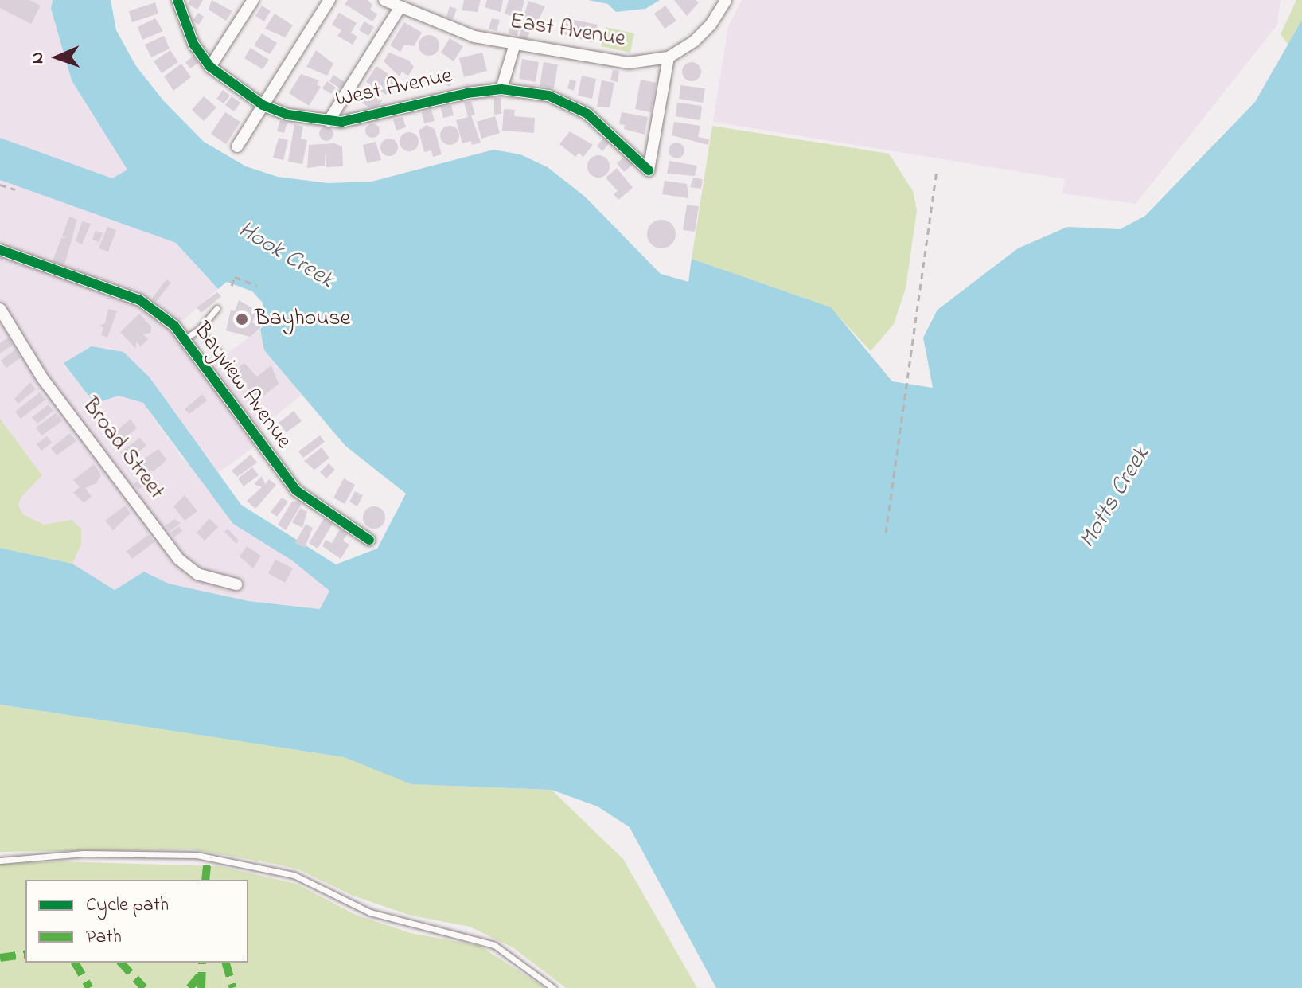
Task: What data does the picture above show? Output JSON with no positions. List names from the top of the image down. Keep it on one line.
{"streets":{"street":["East Avenue","West Avenue","Bayview Avenue","Broad Street"]},"crossings":[["East Avenue","West Avenue"]],"water":["Hook Creek","Motts Creek"],"places":["Bayhouse"],"legend":["Cycle path","Path"],"north":"left"}
